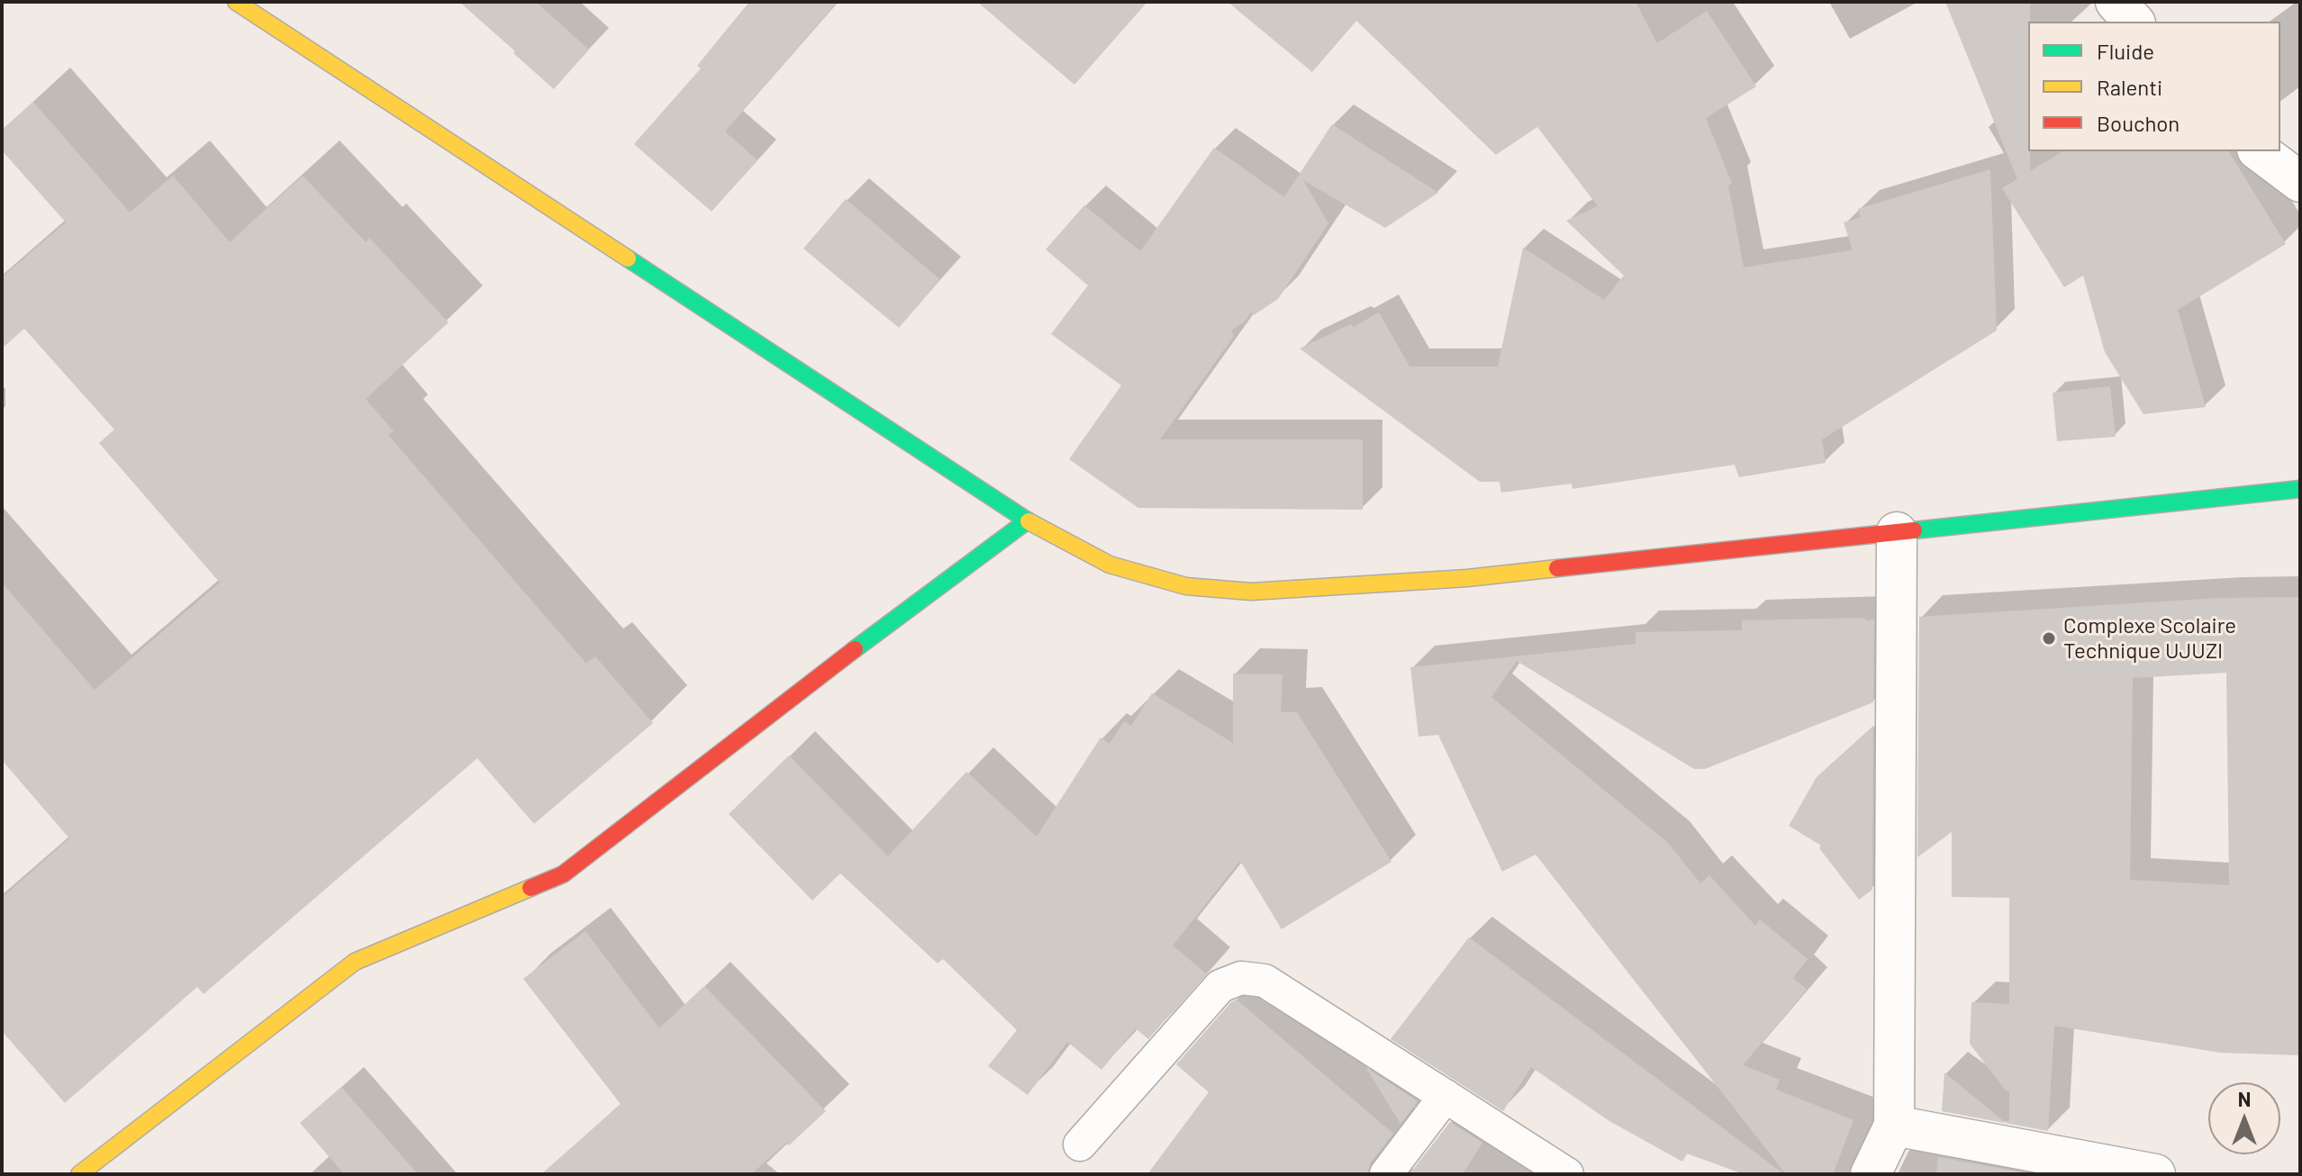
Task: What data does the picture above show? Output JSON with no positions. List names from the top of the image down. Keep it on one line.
{"places":["Complexe Scolaire Technique UJUZI"],"legend":["Fluide","Ralenti","Bouchon"],"north":"top"}
